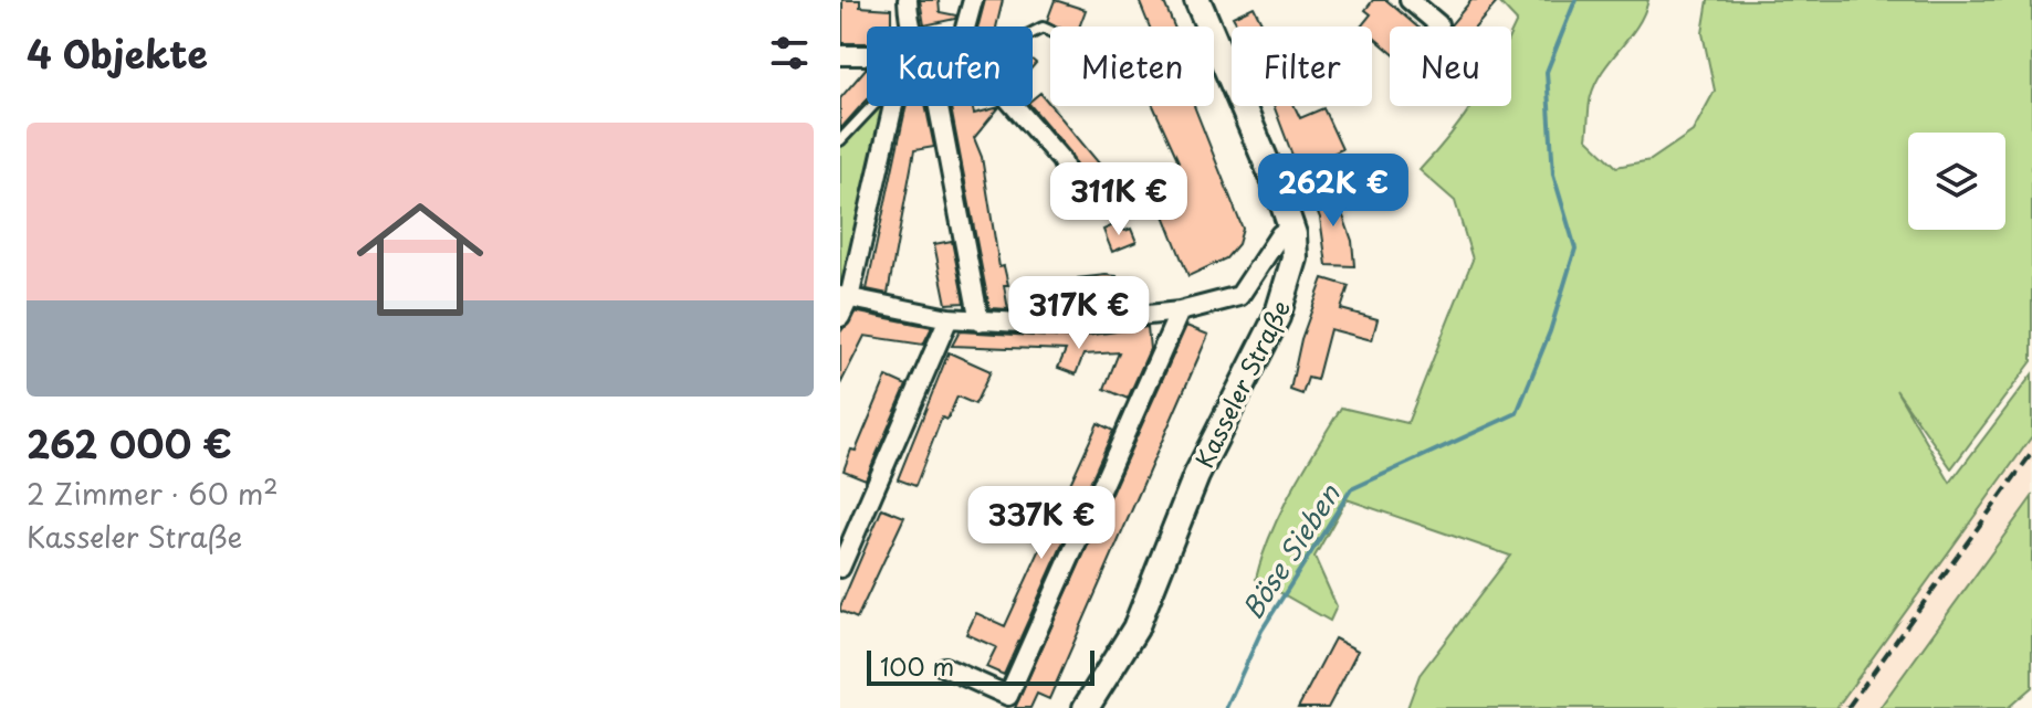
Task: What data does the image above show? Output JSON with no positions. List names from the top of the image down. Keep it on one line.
{"streets":{"main road":["Kasseler Straße"]},"water":["Böse Sieben"],"scale_bar":"100 m","page":{"heading":"4 Objekte","chip":["Kaufen","Mieten","Filter","Neu"],"list":[{"name":"262 000 €","note":"2 Zimmer · 60 m² · Kasseler Straße"}],"price":["262K €","311K €","317K €","337K €"],"scale":"100 m"}}
